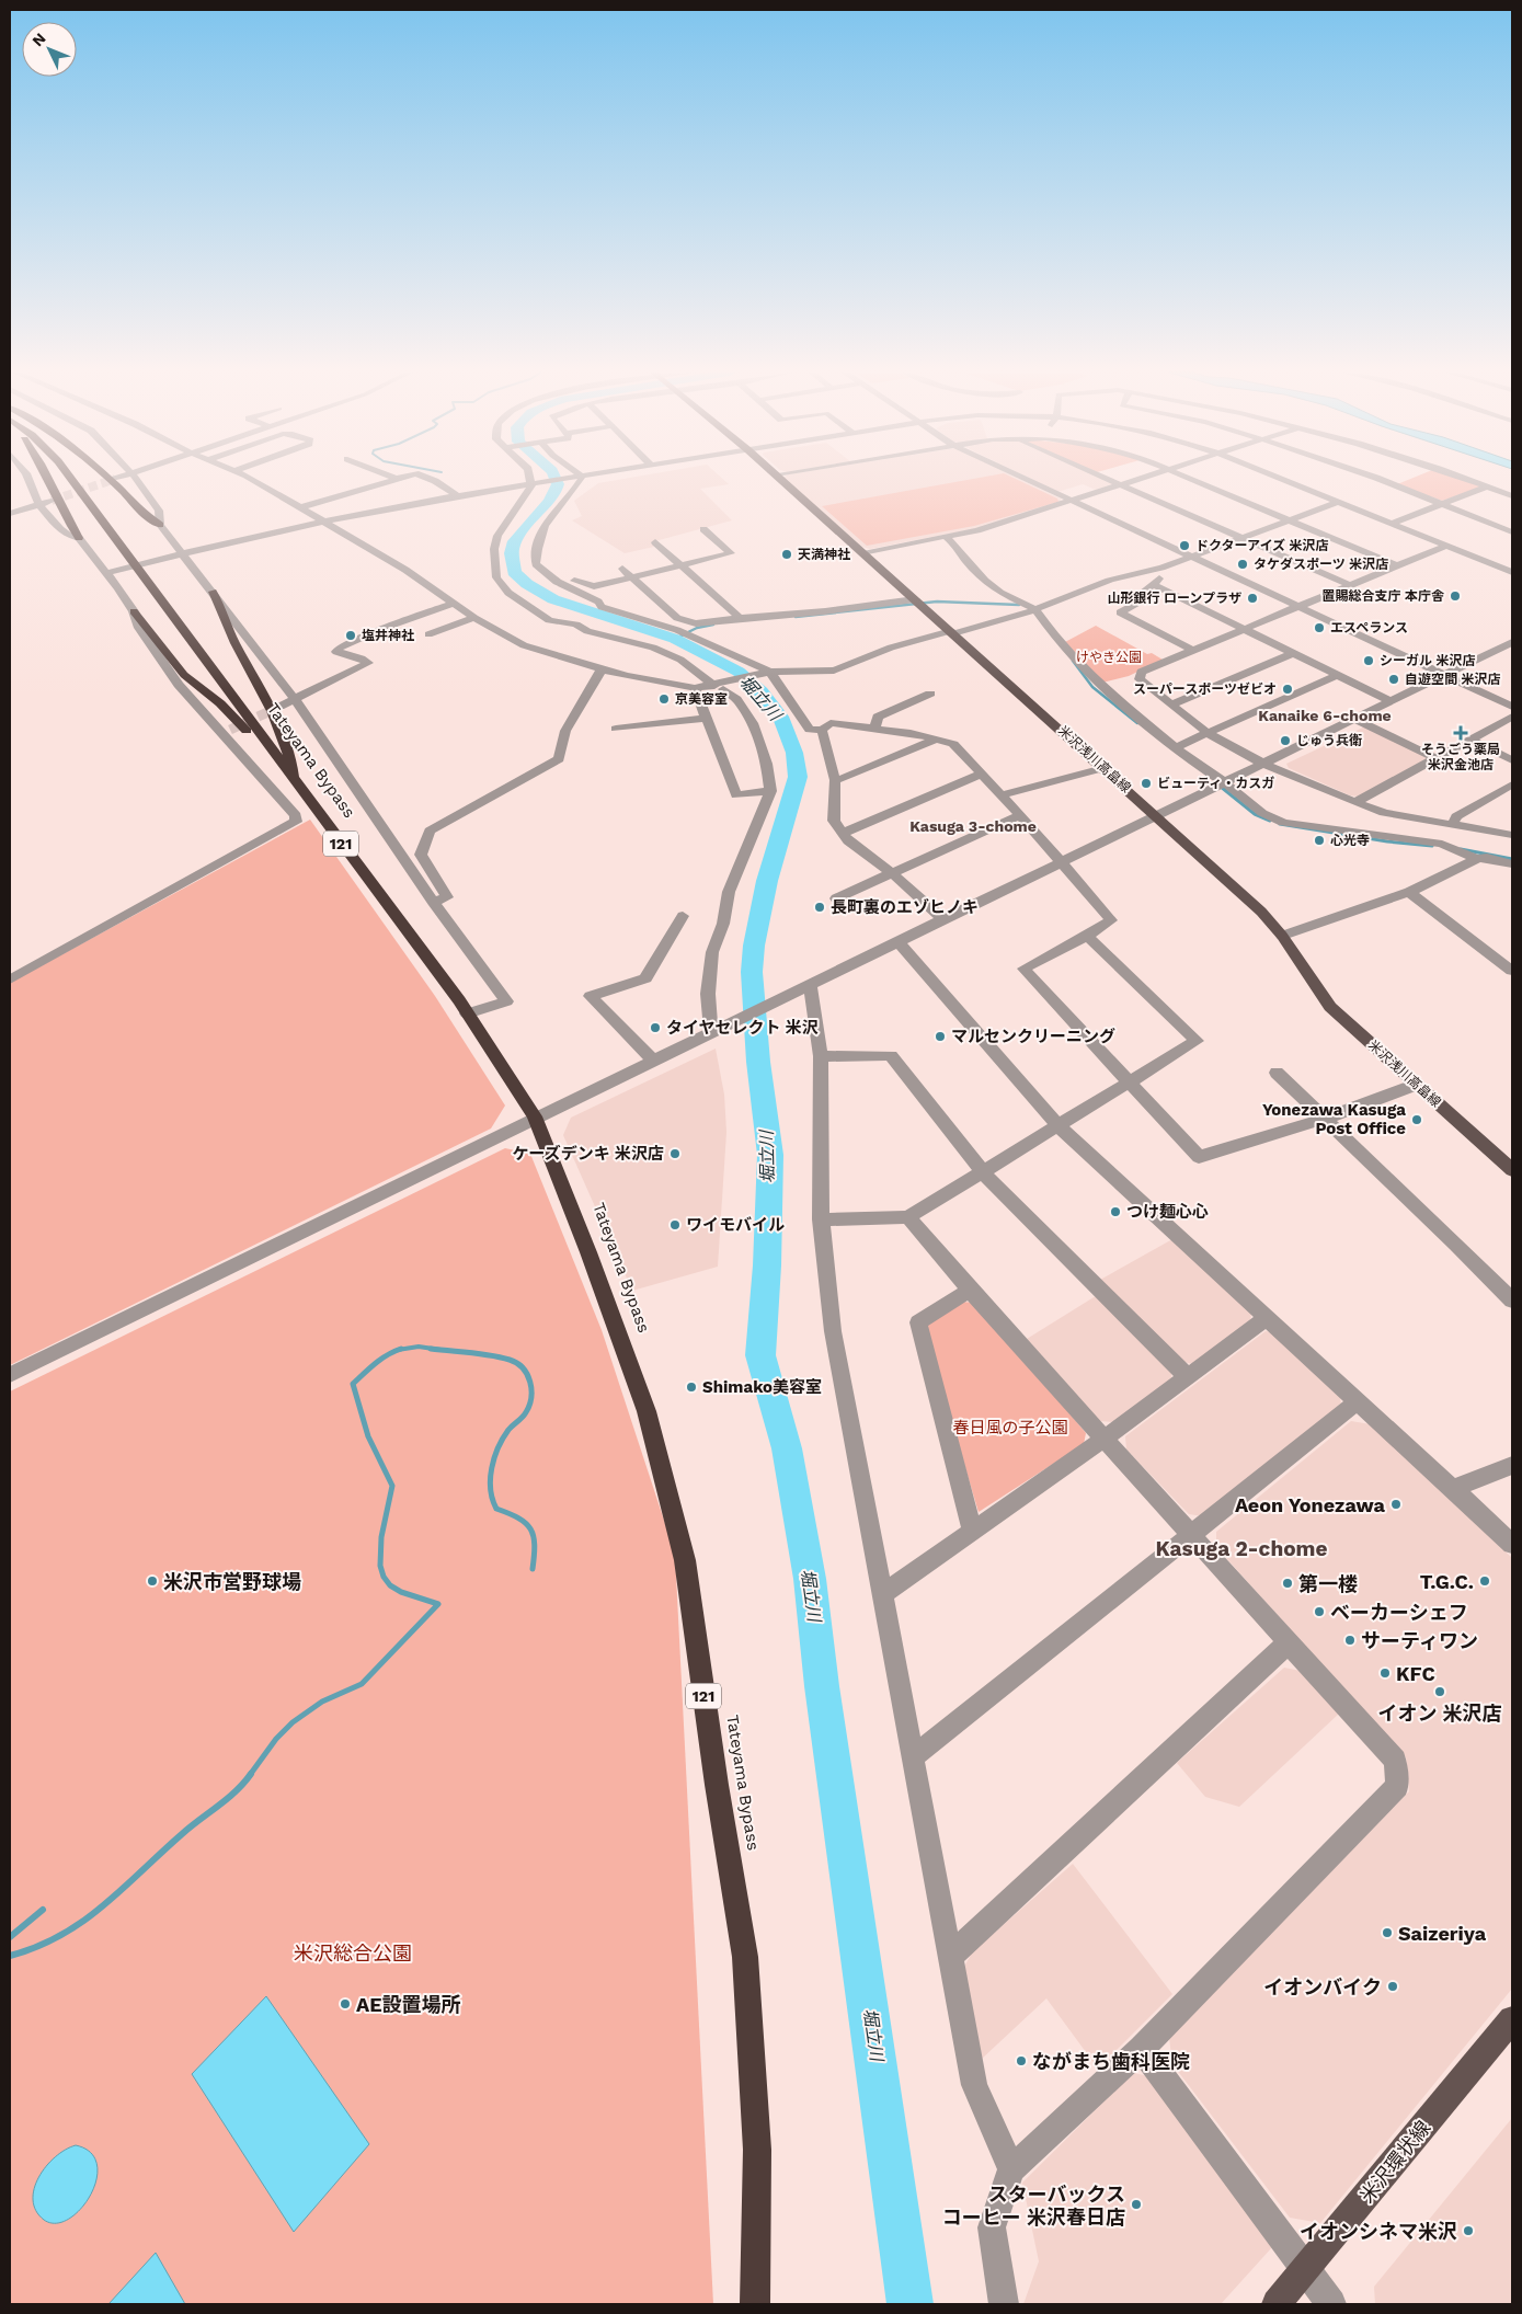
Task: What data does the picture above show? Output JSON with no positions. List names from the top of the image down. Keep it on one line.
{"streets":{"highway":["Tateyama Bypass","121"],"main road":["米沢浅川高畠線","米沢環状線"]},"districts":["Kanaike 6-chome","Kasuga 3-chome","Kasuga 2-chome"],"water":["堀立川"],"parks":["けやき公園","春日風の子公園","米沢総合公園"],"places":{"other":["ドクターアイズ 米沢店","天満神社","タケダスポーツ 米沢店","置賜総合支庁 本庁舎","山形銀行 ローンプラザ","エスペランス","塩井神社","シーガル 米沢店","自遊空間 米沢店","スーパースポーツゼビオ","京美容室","じゅう兵衛","ビューティ・カスガ","心光寺","長町裏のエゾヒノキ","タイヤセレクト 米沢","マルセンクリーニング","Yonezawa Kasuga Post Office","ケーズデンキ 米沢店","つけ麺心心","ワイモバイル","Shimako美容室","Aeon Yonezawa","米沢市営野球場","T.G.C.","第一楼","ベーカーシェフ","サーティワン","KFC","イオン 米沢店","Saizeriya","イオンバイク","AE設置場所","ながまち歯科医院","スターバックス コーヒー 米沢春日店","イオンシネマ米沢"],"health":["そうごう薬局 米沢金池店"]},"north":"top left"}
